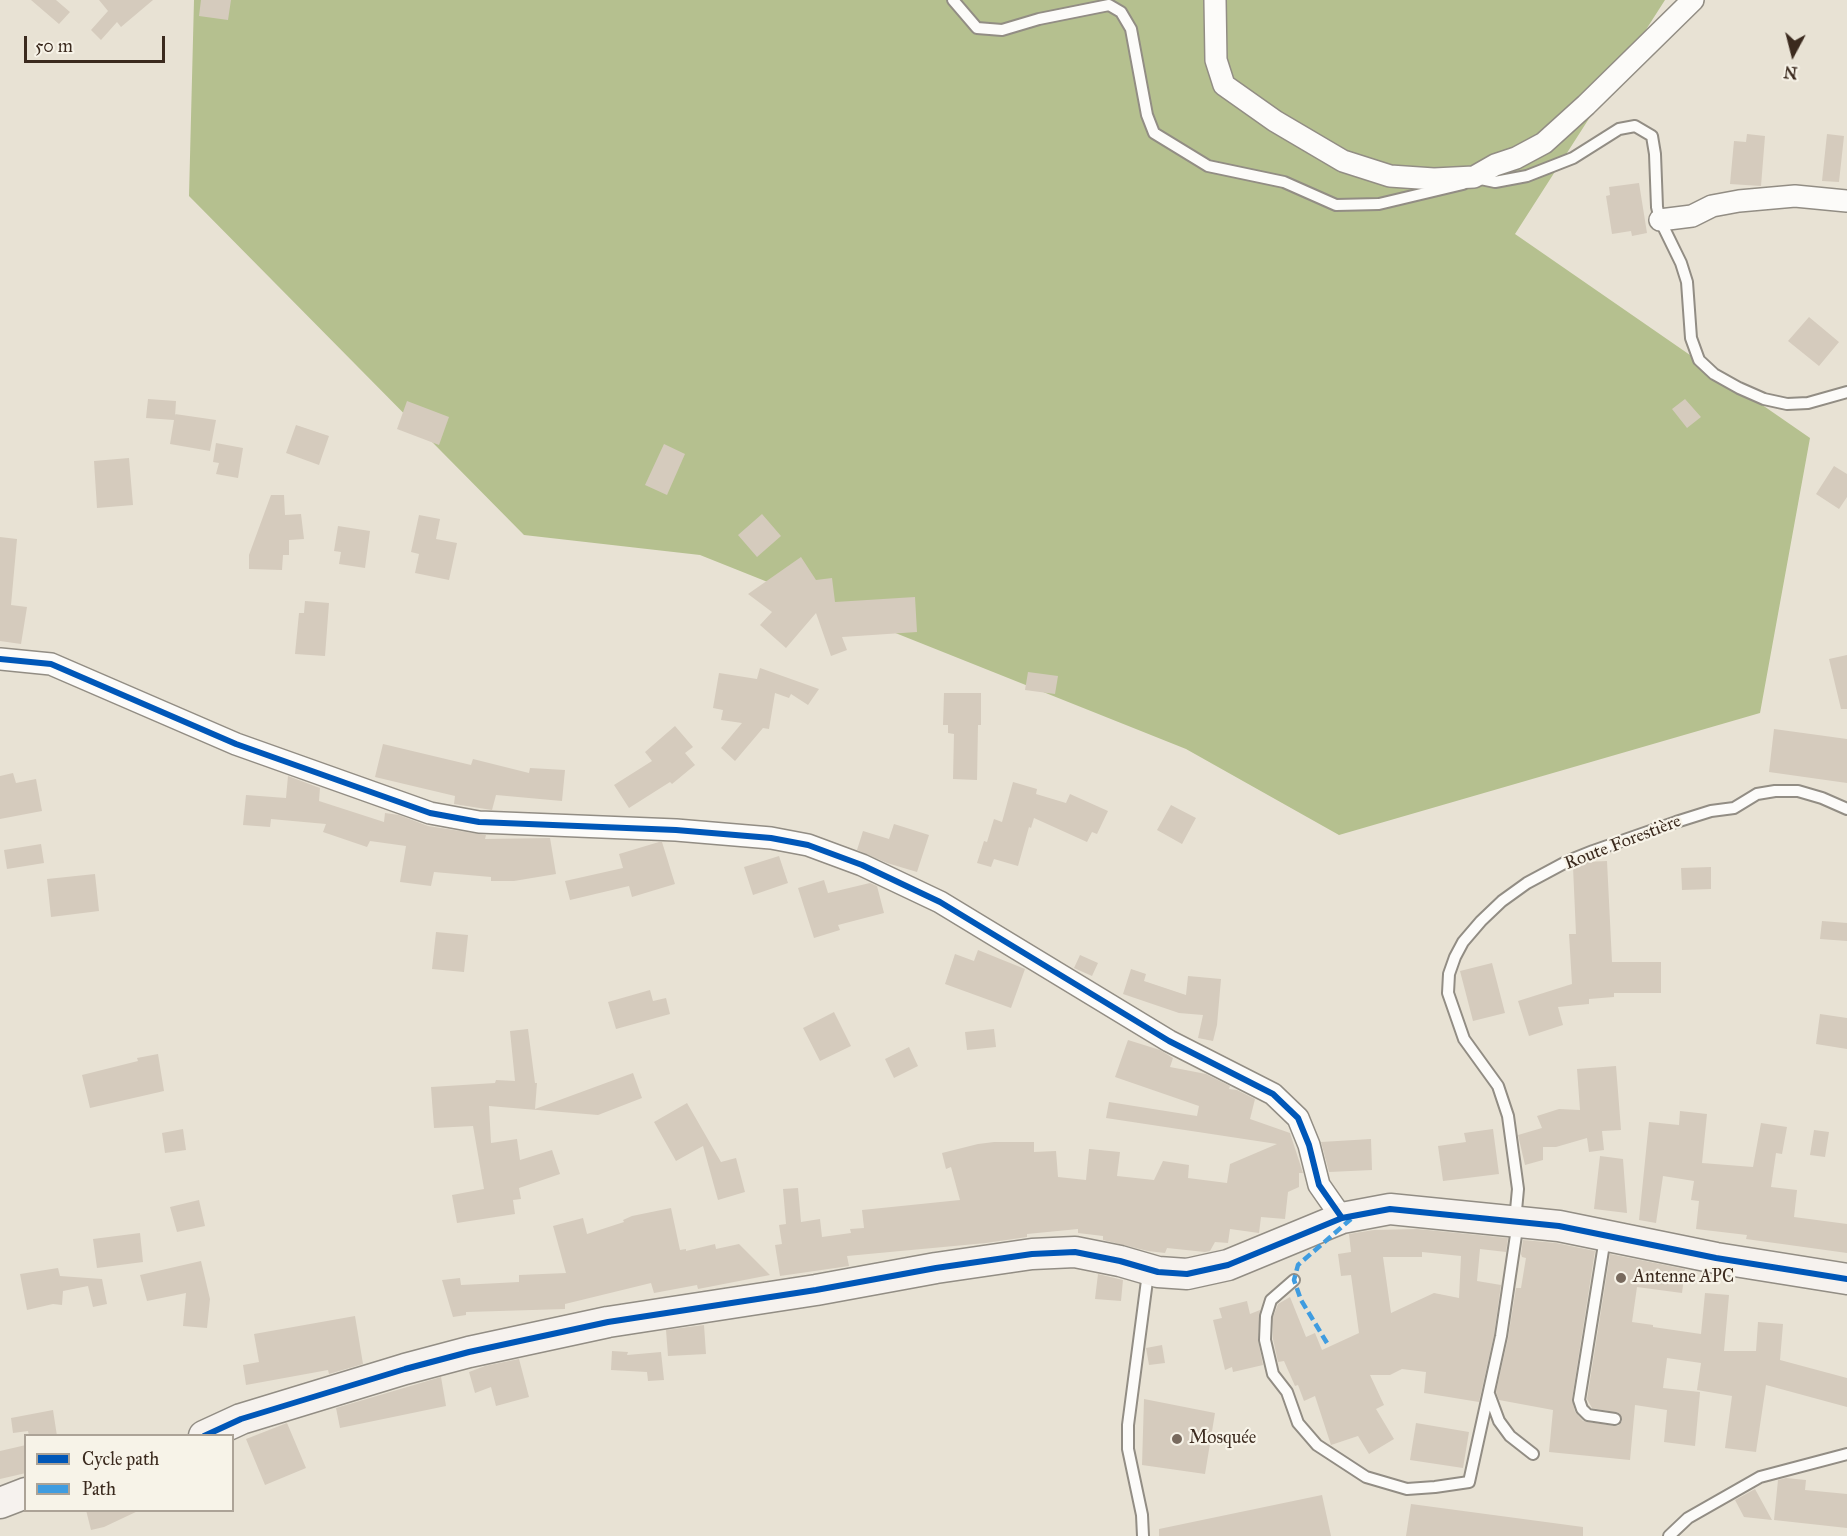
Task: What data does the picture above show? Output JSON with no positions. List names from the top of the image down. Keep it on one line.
{"streets":{"lane":["Route Forestière"]},"places":["Antenne APC","Mosquée"],"legend":["Cycle path","Path"],"scale_bar":"50 m","north":"bottom"}
